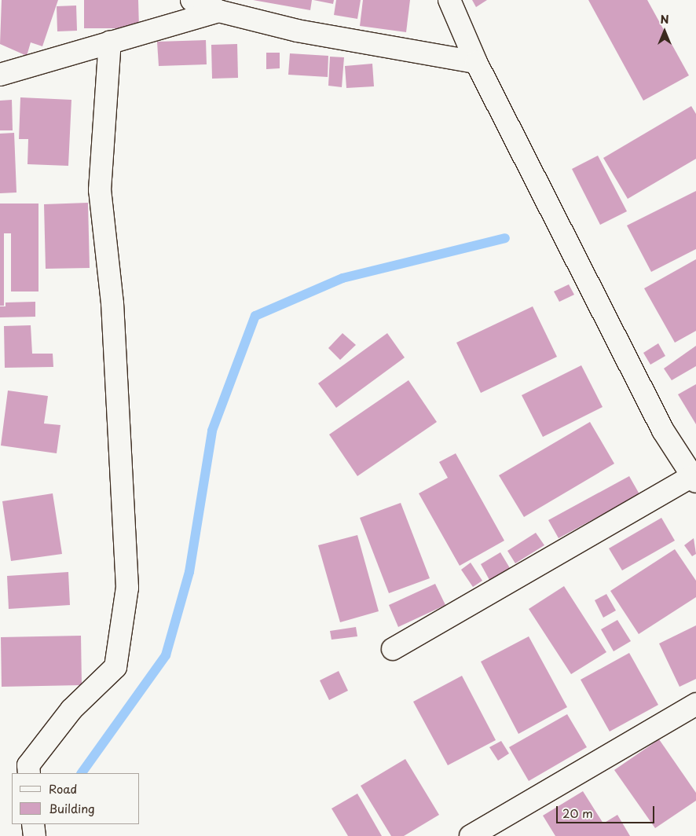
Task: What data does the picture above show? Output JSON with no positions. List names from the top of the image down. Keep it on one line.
{"legend":["Road","Building"],"scale_bar":"20 m","north":"top"}
